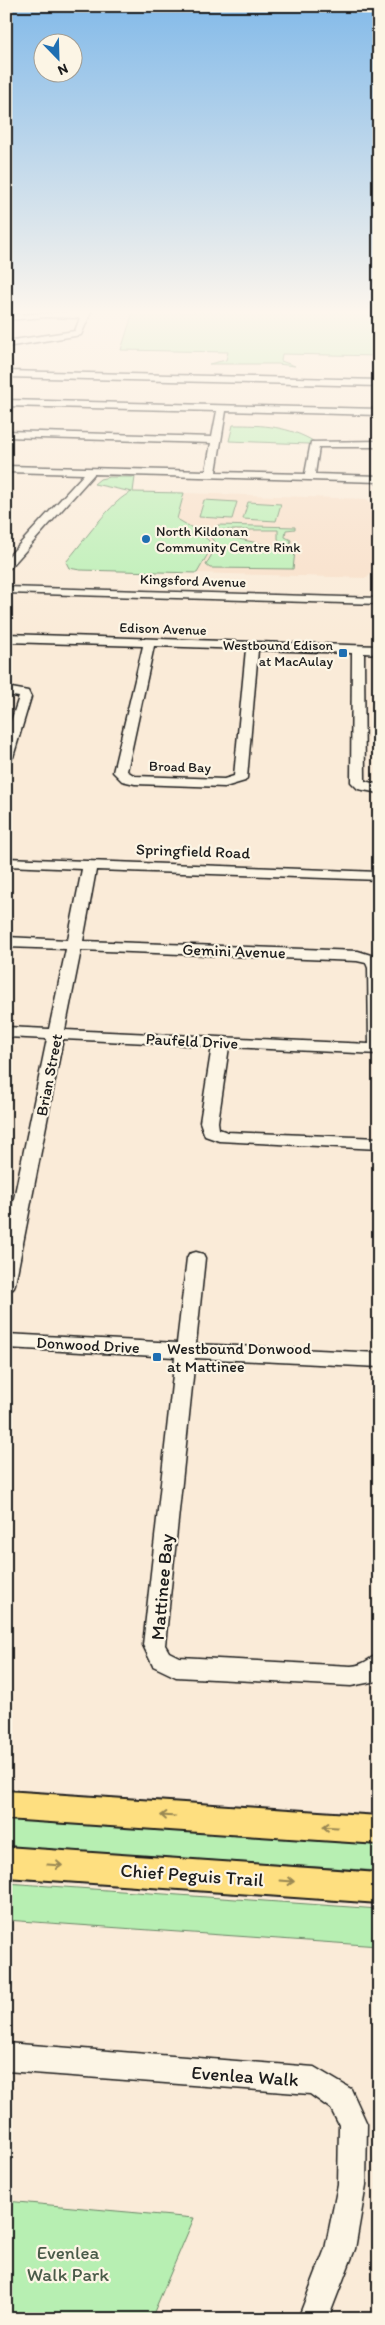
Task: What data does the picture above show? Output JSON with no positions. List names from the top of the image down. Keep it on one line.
{"streets":{"main road":["Chief Peguis Trail"],"street":["Kingsford Avenue","Edison Avenue","Broad Bay","Springfield Road","Gemini Avenue","Paufeld Drive","Brian Street","Donwood Drive","Mattinee Bay","Evenlea Walk"]},"crossings":[["Edison Avenue","Broad Bay"],["Springfield Road","Brian Street"],["Gemini Avenue","Paufeld Drive"],["Gemini Avenue","Brian Street"],["Paufeld Drive","Brian Street"],["Donwood Drive","Mattinee Bay"]],"parks":["Evenlea Walk Park"],"places":{"other":["North Kildonan Community Centre Rink"],"transit":["Westbound Edison at MacAulay","Westbound Donwood at Mattinee"]},"north":"bottom right"}
